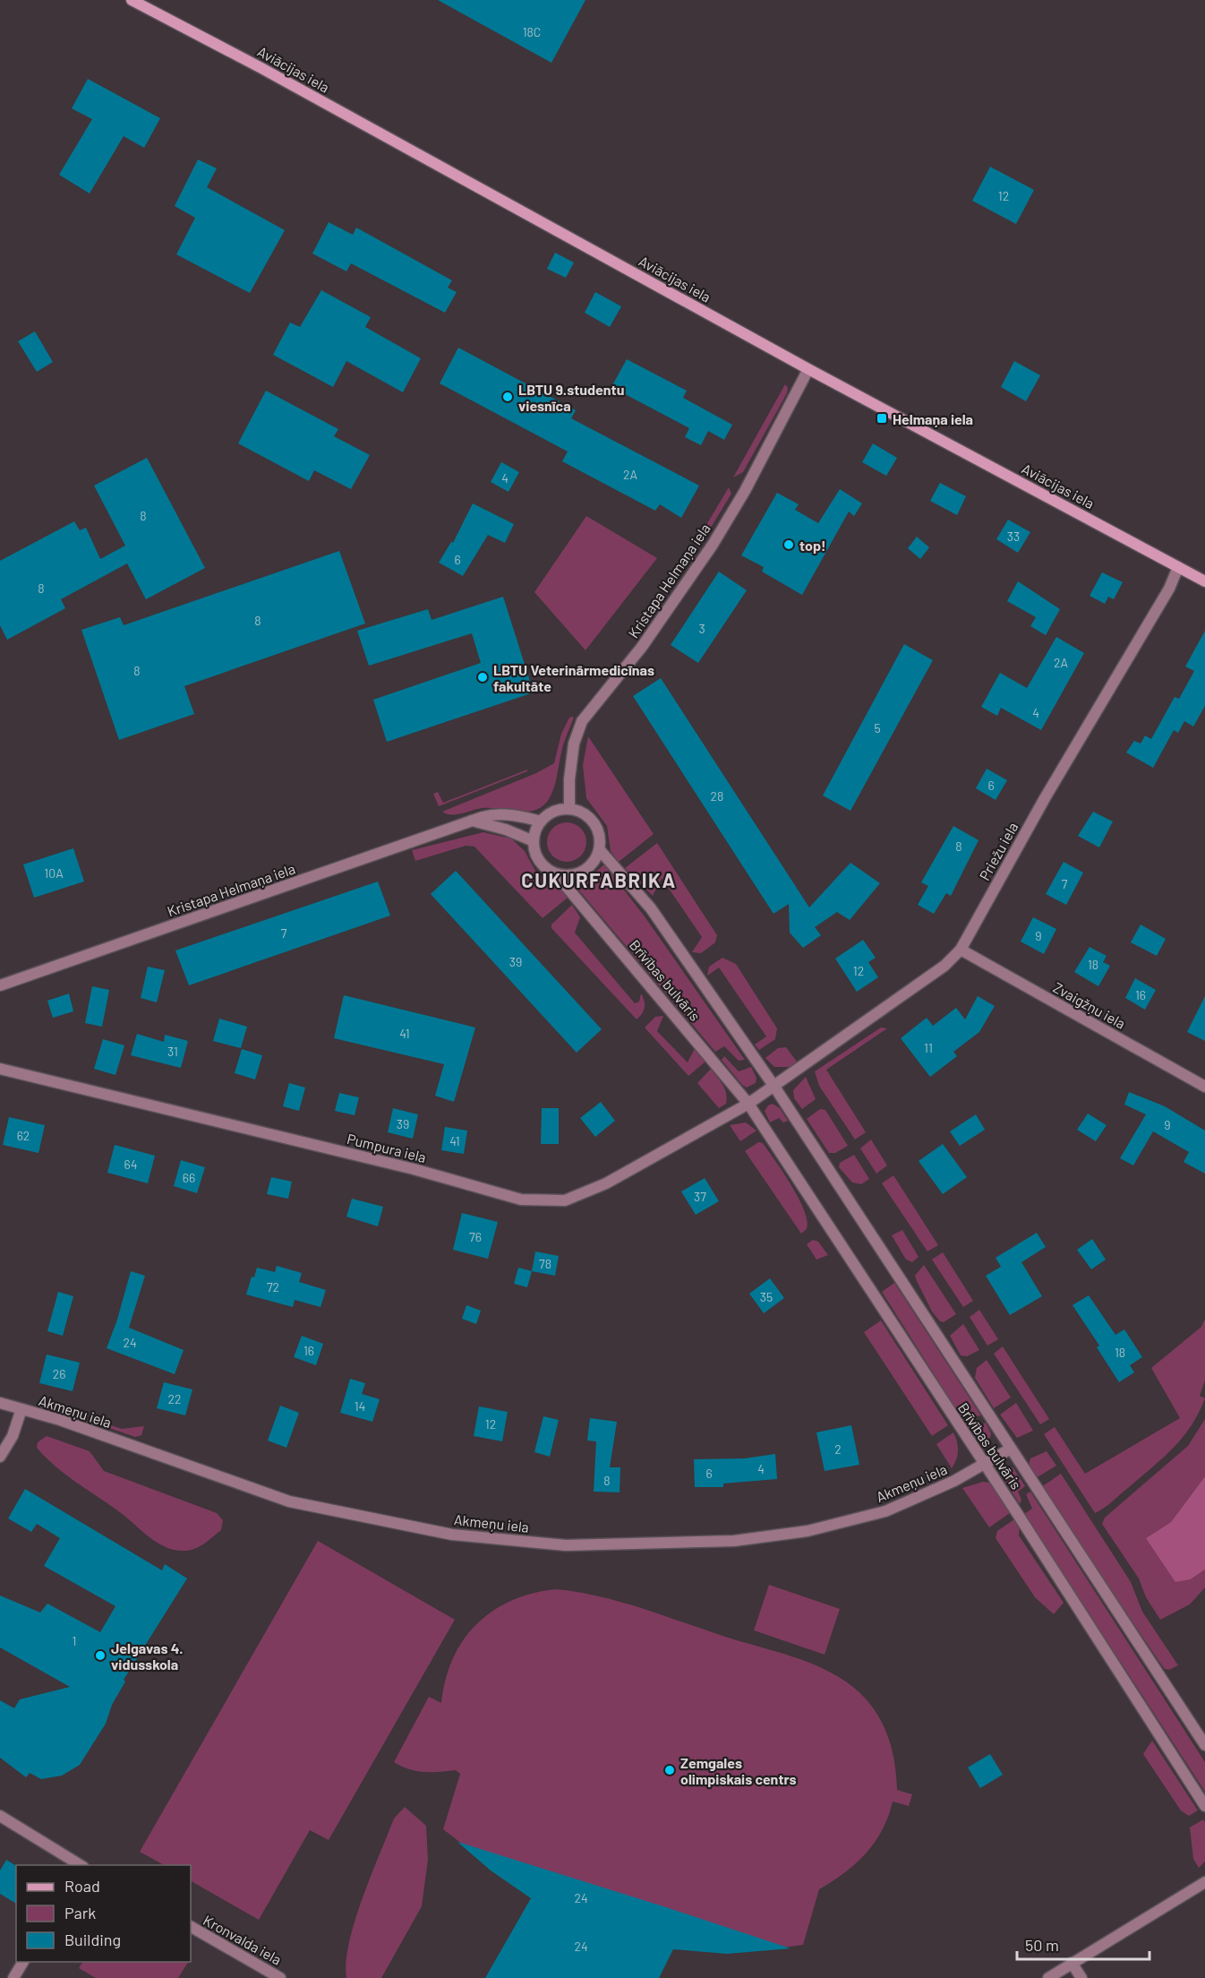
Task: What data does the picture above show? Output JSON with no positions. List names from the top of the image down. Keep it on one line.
{"streets":{"main road":["Aviācijas iela"],"street":["Kristapa Helmaņa iela","Priežu iela","Brīvības bulvāris","Zvaigžņu iela","Pumpura iela","Akmeņu iela","Kronvalda iela"]},"crossings":[["Aviācijas iela","Kristapa Helmaņa iela"],["Aviācijas iela","Priežu iela"],["Kristapa Helmaņa iela","Brīvības bulvāris"],["Priežu iela","Brīvības bulvāris"],["Priežu iela","Zvaigžņu iela"],["Brīvības bulvāris","Pumpura iela"],["Brīvības bulvāris","Akmeņu iela"]],"districts":["CUKURFABRIKA"],"places":{"other":["LBTU 9.studentu viesnīca","top!","LBTU Veterinārmedicīnas fakultāte","Jelgavas 4. vidusskola","Zemgales olimpiskais centrs"],"transit":["Helmaņa iela"]},"house_numbers":["18C","12","2A","4","8","33","6","8","8","3","2A","8","4","5","6","28","8","10A","7","7","9","39","18","12","16","41","11","31","39","9","62","41","64","66","37","76","78","72","35","24","16","18","26","22","14","12","2","4","6","8","1","24","24"],"legend":["Road","Park","Building"],"scale_bar":"50 m"}
